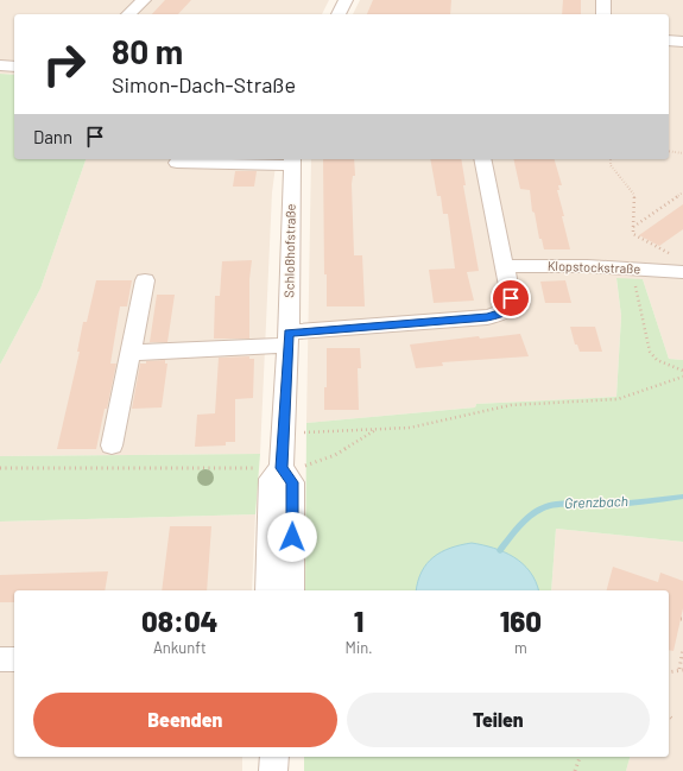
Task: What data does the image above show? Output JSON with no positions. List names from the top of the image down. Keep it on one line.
{"streets":{"street":["Schloßhofstraße","Klopstockstraße"]},"water":["Grenzbach"],"page":{"turn":["80 m","Simon-Dach-Straße"],"then":"Dann","eta":["08:04","Ankunft","1","Min.","160","m"],"buttons":["Beenden","Teilen"]}}
